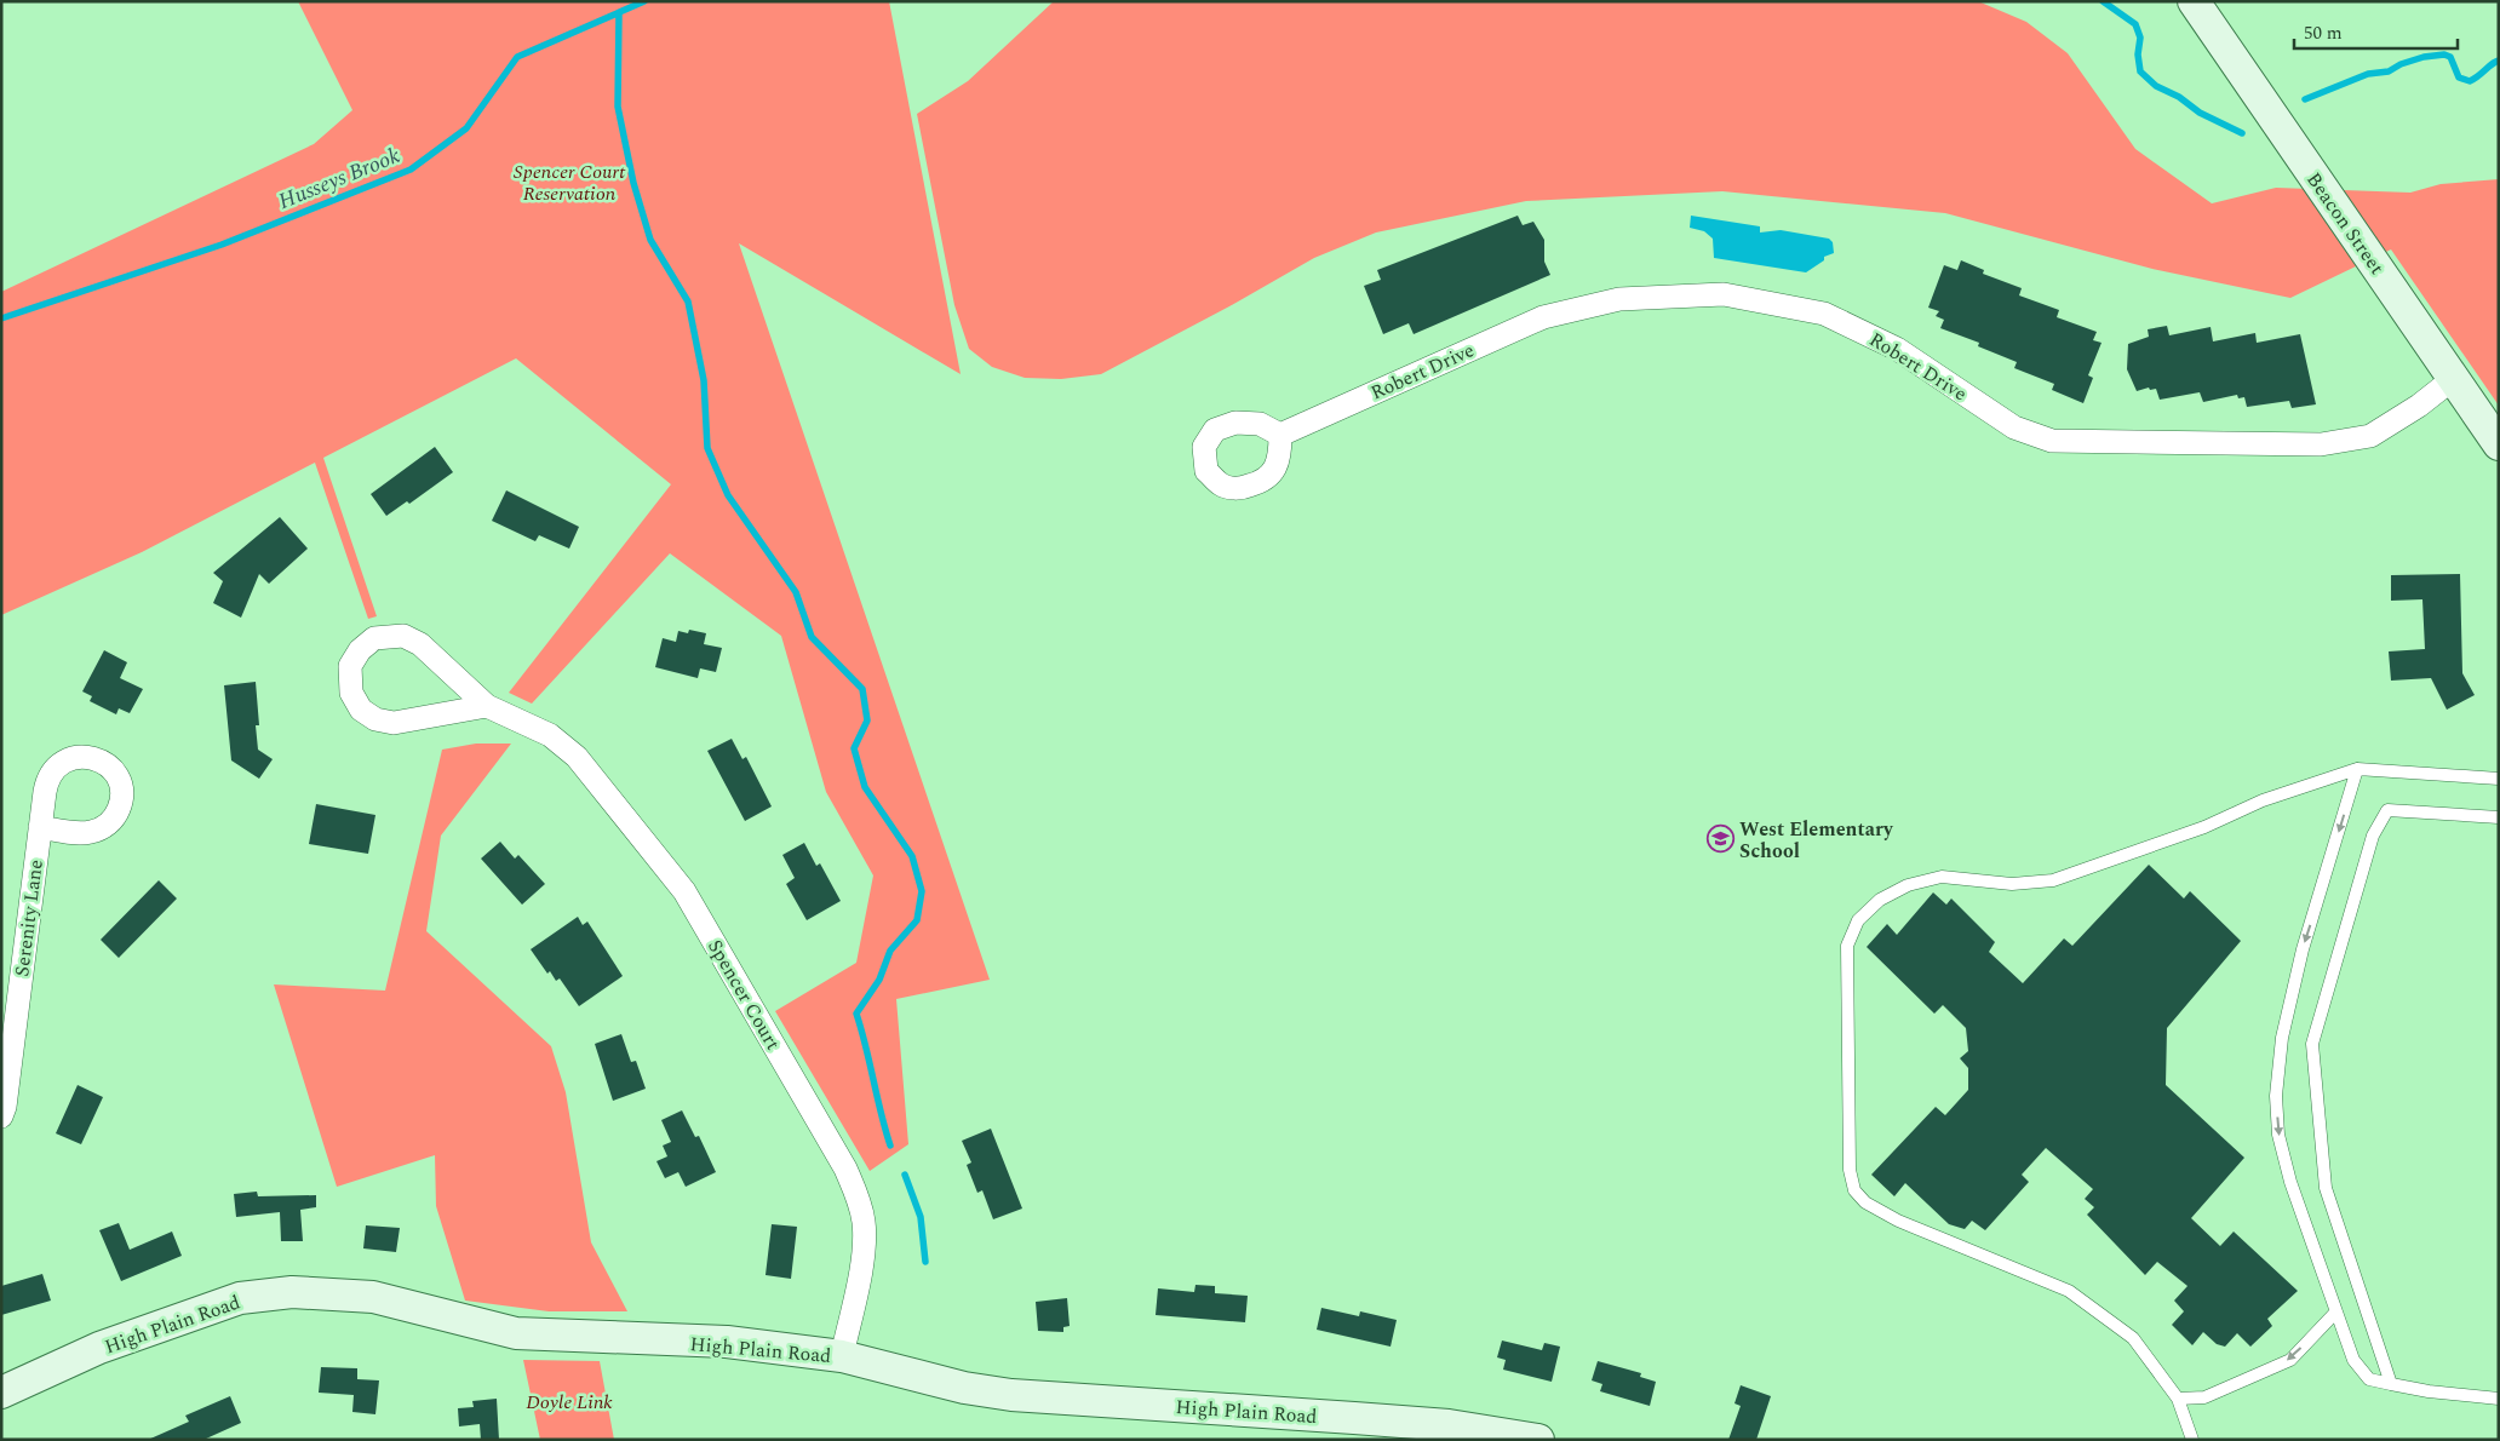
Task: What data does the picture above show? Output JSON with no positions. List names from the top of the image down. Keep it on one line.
{"streets":{"street":["Beacon Street","Robert Drive","Serenity Lane","Spencer Court","High Plain Road"]},"crossings":[["Beacon Street","Robert Drive"],["Spencer Court","High Plain Road"]],"water":["Husseys Brook"],"parks":["Spencer Court Reservation","Doyle Link"],"places":{"school or university":["West Elementary School"]},"scale_bar":"50 m"}
